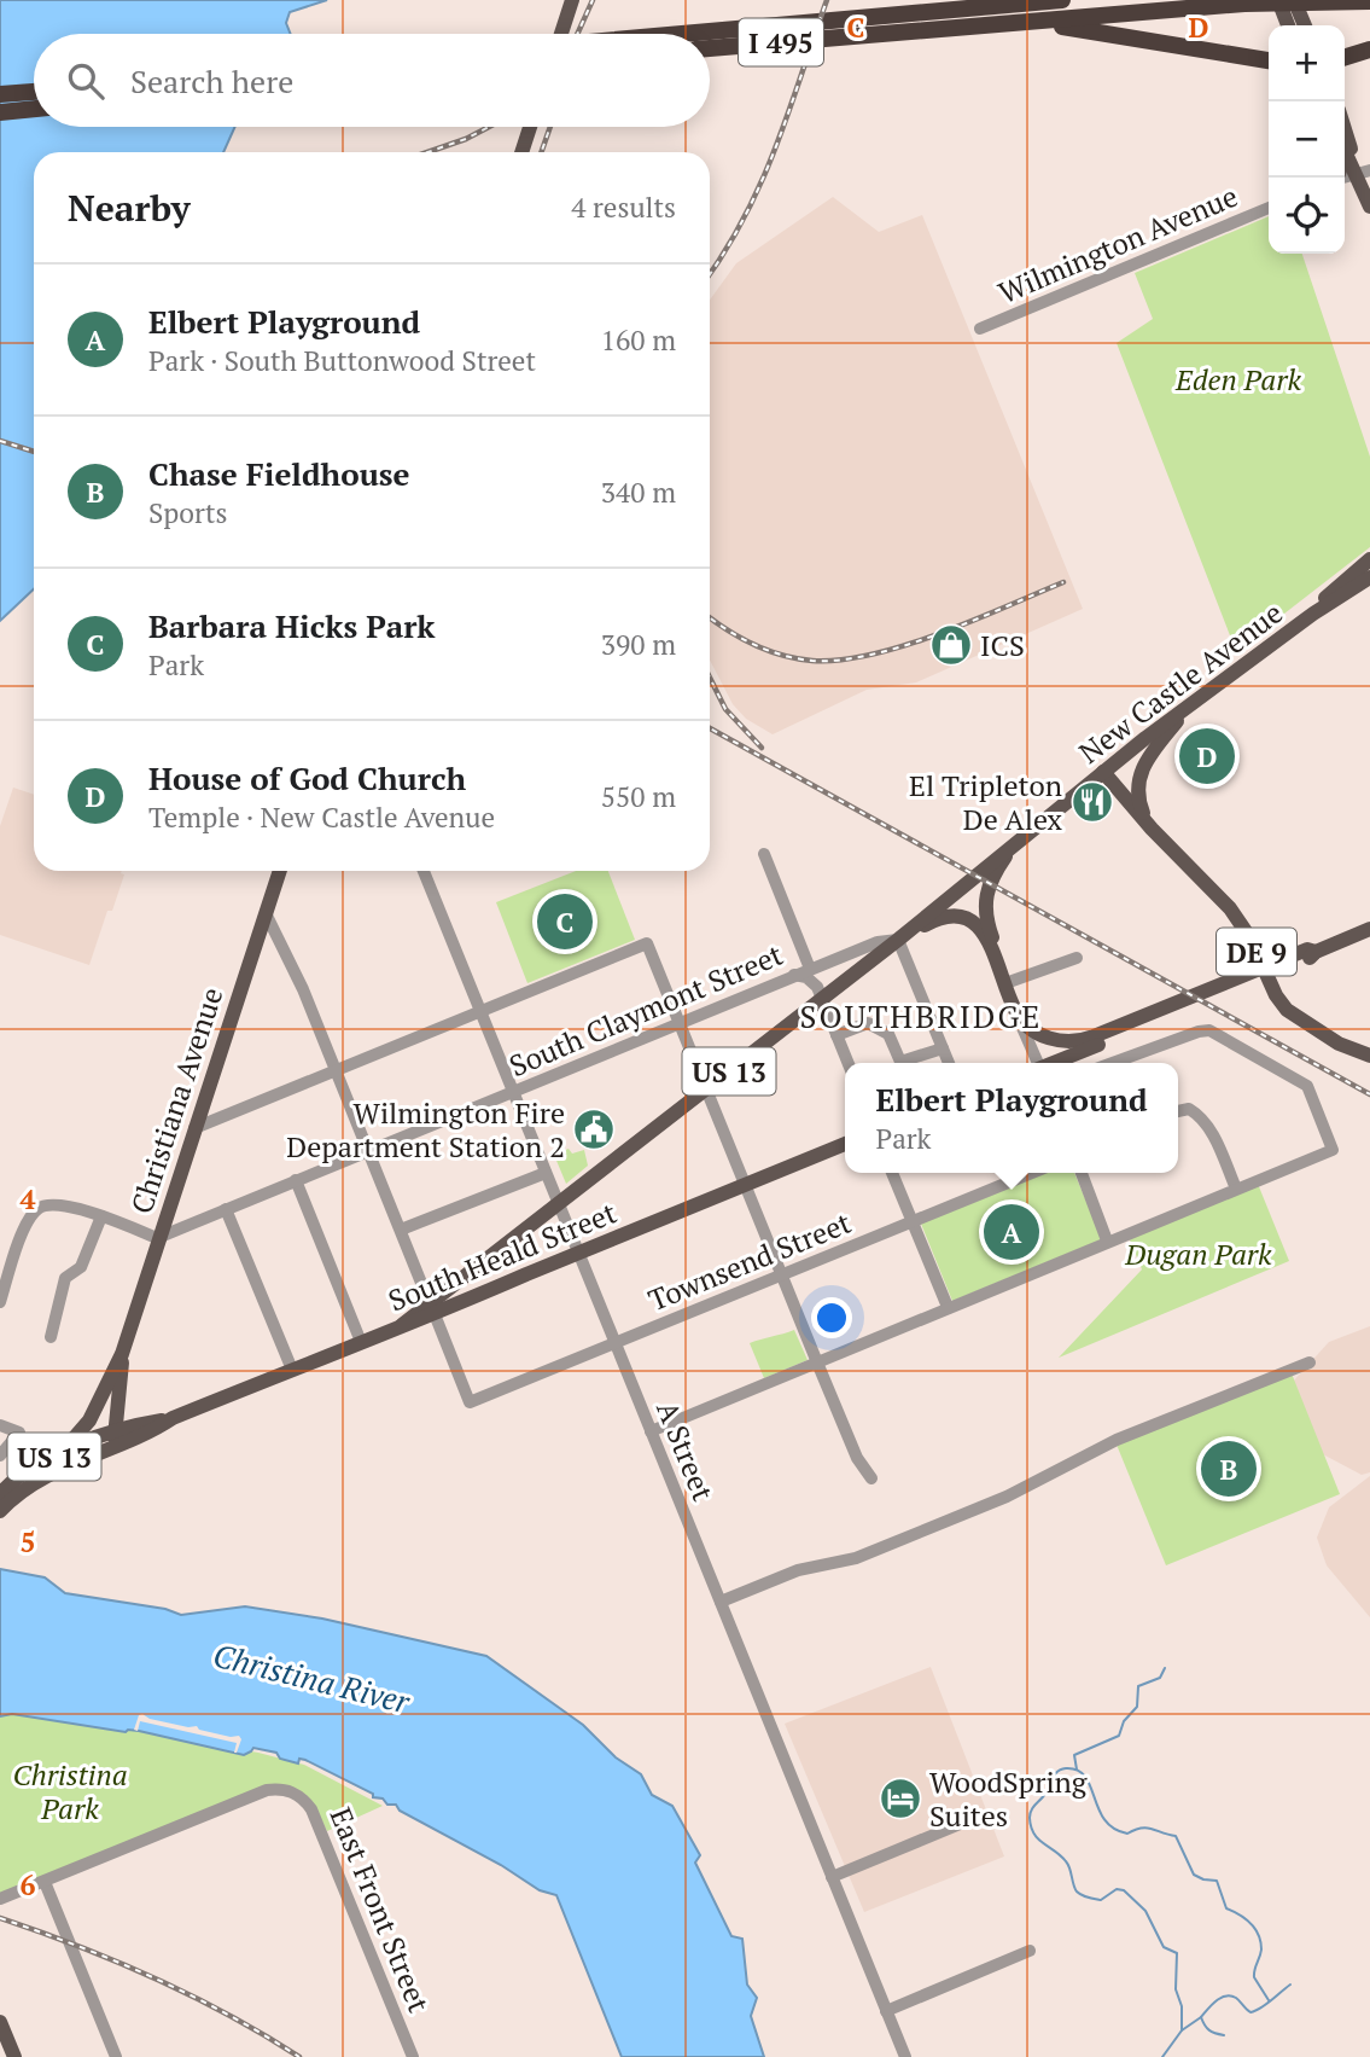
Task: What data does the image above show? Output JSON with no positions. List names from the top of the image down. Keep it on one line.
{"streets":{"highway":["I 495"],"main road":["New Castle Avenue","DE 9","US 13","Christiana Avenue","South Heald Street"],"street":["Wilmington Avenue","South Claymont Street","Townsend Street","A Street","East Front Street"]},"crossings":[["New Castle Avenue","DE 9"],["New Castle Avenue","South Claymont Street"],["New Castle Avenue","US 13"],["New Castle Avenue","South Heald Street"],["New Castle Avenue","Townsend Street"],["New Castle Avenue","A Street"],["South Claymont Street","US 13"],["South Claymont Street","Christiana Avenue"],["South Claymont Street","A Street"],["Christiana Avenue","South Heald Street"],["South Heald Street","Townsend Street"],["South Heald Street","A Street"],["Townsend Street","A Street"]],"districts":["SOUTHBRIDGE"],"water":["Christina River"],"parks":["Eden Park","Dugan Park","Christina Park"],"places":{"shop":["ICS"],"restaurant":["El Tripleton De Alex"],"public building":["Wilmington Fire Department Station 2"],"hotel":["WoodSpring Suites"]},"page":{"map_buttons":["+","−"],"search":"Search here","heading":["Nearby","4 results"],"list":[{"mark":"A","name":"Elbert Playground","note":"Park · South Buttonwood Street","value":"160 m"},{"mark":"B","name":"Chase Fieldhouse","note":"Sports","value":"340 m"},{"mark":"C","name":"Barbara Hicks Park","note":"Park","value":"390 m"},{"mark":"D","name":"House of God Church","note":"Temple · New Castle Avenue","value":"550 m"}],"pins":["D","C","A","B"],"popup":["Elbert Playground","Park"]},"grid":{"columns":["C","D"],"rows":["4","5","6"]}}
